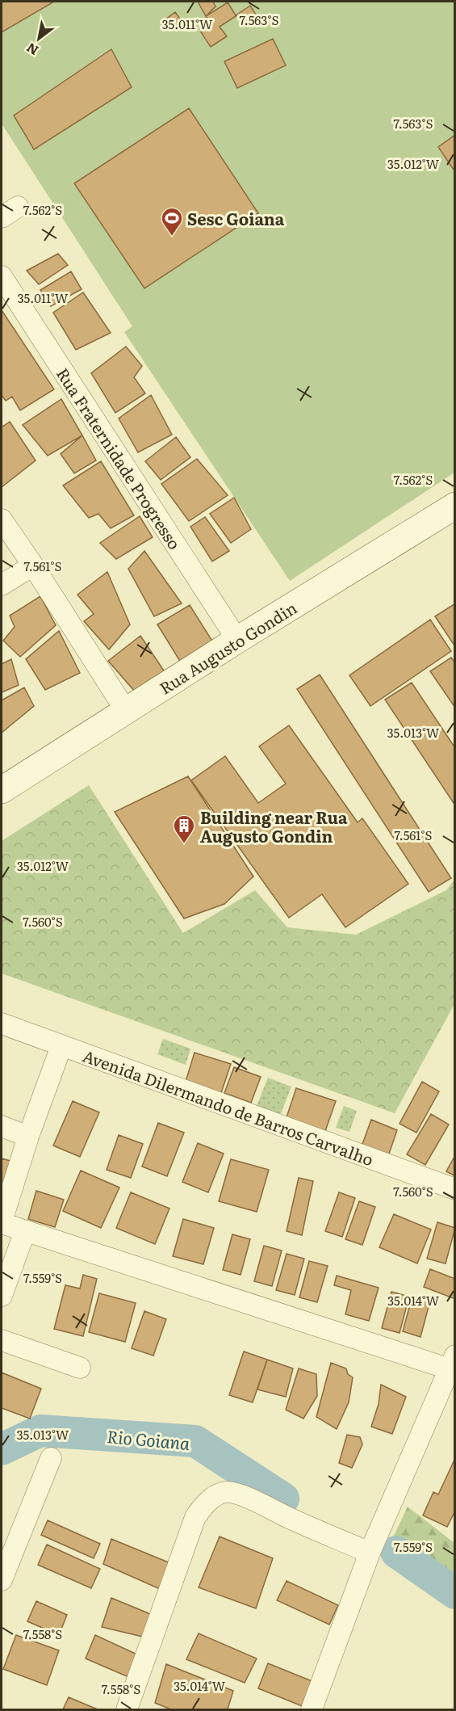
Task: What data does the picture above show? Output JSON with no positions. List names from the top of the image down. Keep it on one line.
{"streets":{"street":["Rua Fraternidade Progresso","Rua Augusto Gondin","Avenida Dilermando de Barros Carvalho"]},"crossings":[["Rua Fraternidade Progresso","Rua Augusto Gondin"]],"water":["Rio Goiana"],"places":{"sports":["Sesc Goiana"],"building":["Building near Rua Augusto Gondin"]},"north":"bottom left","coordinates":["7.563°S","35.011°W","35.012°W","7.562°S","7.561°S","35.013°W","7.560°S","7.559°S","35.014°W","7.558°S"]}
